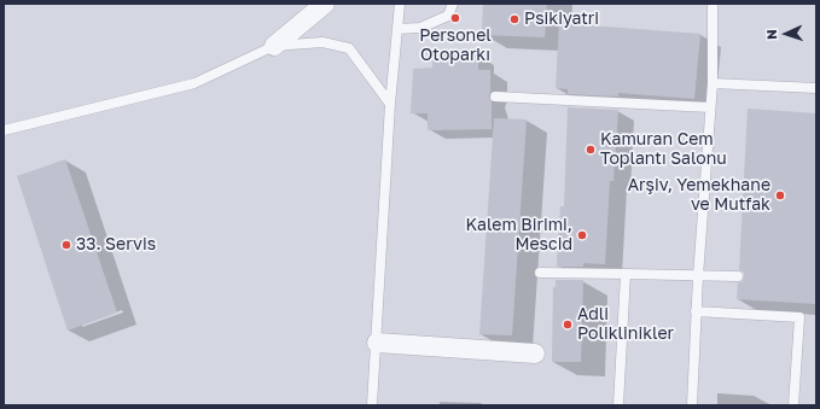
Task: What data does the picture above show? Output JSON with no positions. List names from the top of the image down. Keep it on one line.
{"places":["Personel Otoparkı","Psikiyatri","Kamuran Cem Toplantı Salonu","Arşiv, Yemekhane ve Mutfak","Kalem Birimi, Mescid","33. Servis","Adli Poliklinikler"],"north":"left"}
